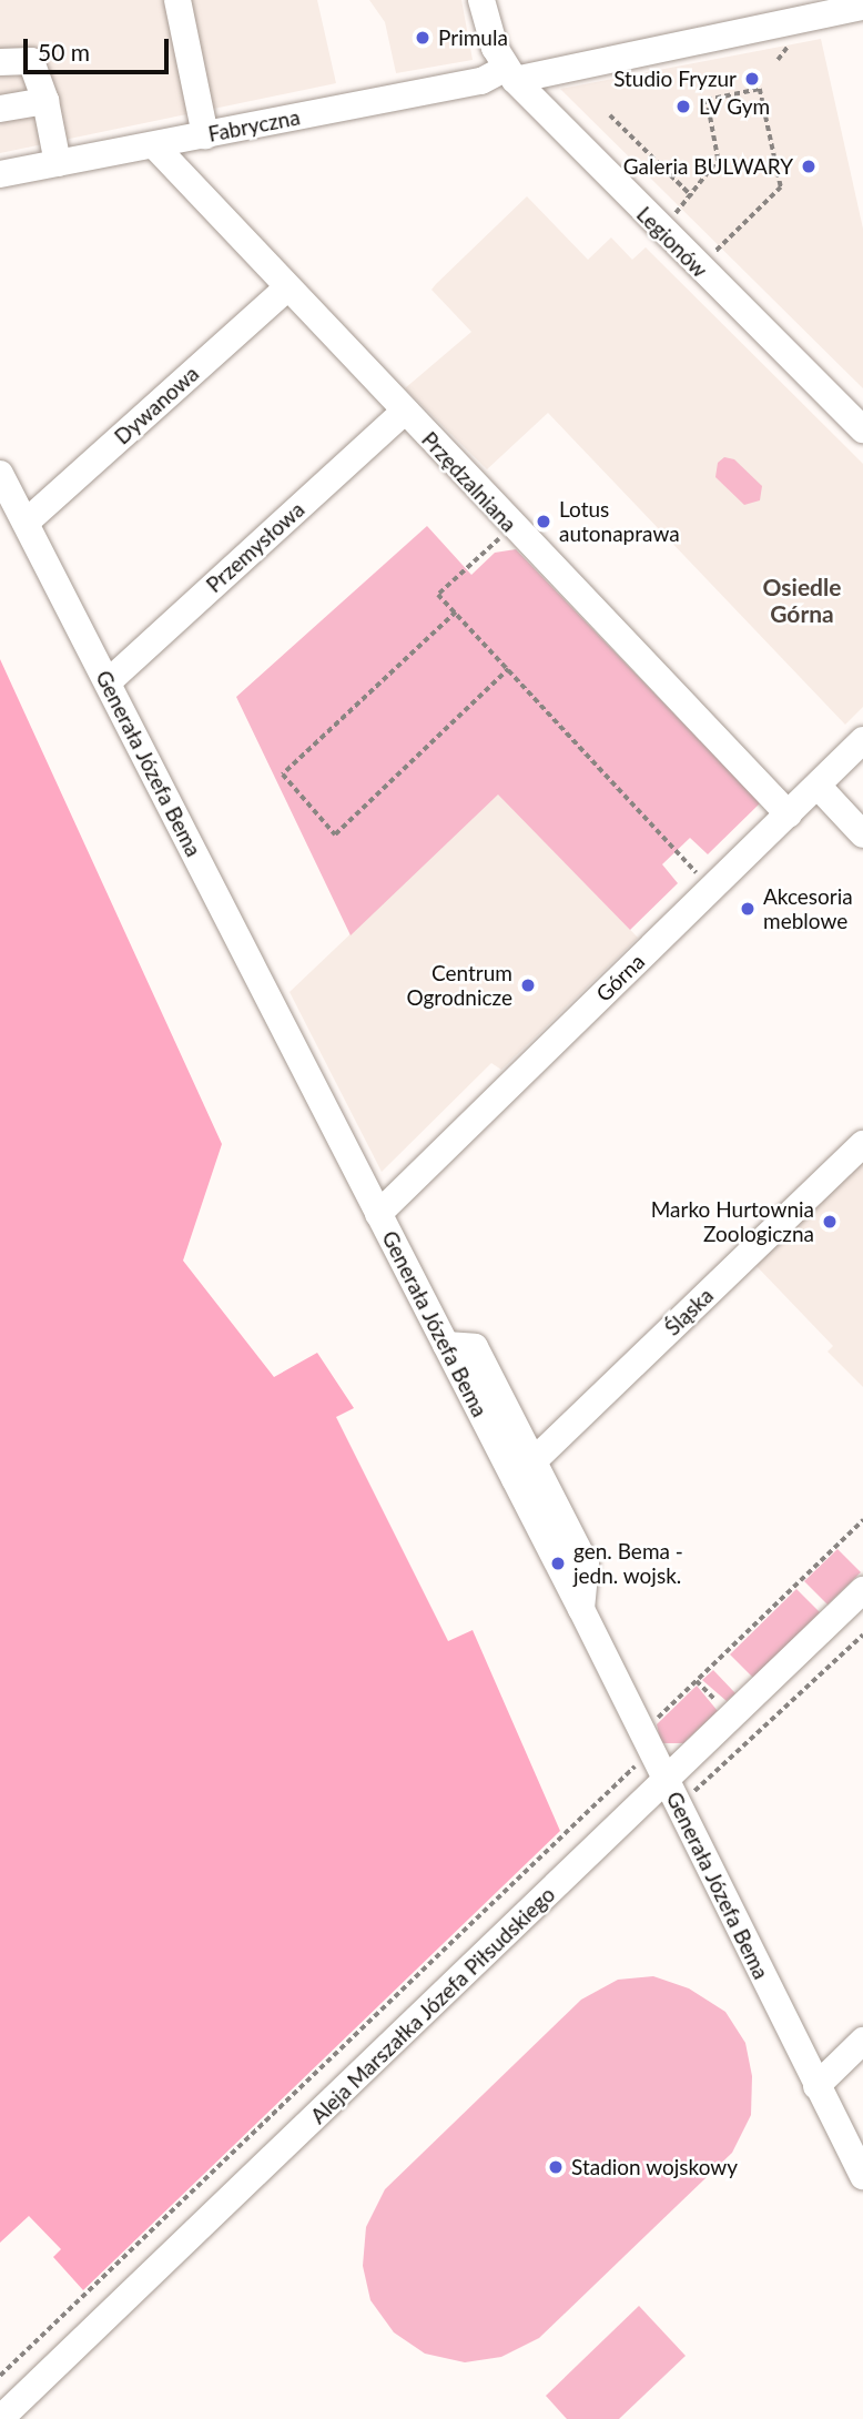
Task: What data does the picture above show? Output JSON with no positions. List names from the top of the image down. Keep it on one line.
{"streets":{"street":["Fabryczna","Legionów","Dywanowa","Przędzalniana","Przemysłowa","Generała Józefa Bema","Górna","Śląska","Aleja Marszałka Józefa Piłsudskiego"]},"crossings":[["Fabryczna","Legionów"],["Fabryczna","Przędzalniana"],["Dywanowa","Przędzalniana"],["Dywanowa","Generała Józefa Bema"],["Przędzalniana","Przemysłowa"],["Przędzalniana","Górna"],["Przemysłowa","Generała Józefa Bema"],["Generała Józefa Bema","Górna"],["Generała Józefa Bema","Śląska"],["Generała Józefa Bema","Aleja Marszałka Józefa Piłsudskiego"]],"districts":["Osiedle Górna"],"places":["Primula","Studio Fryzur","LV Gym","Galeria BULWARY","Lotus autonaprawa","Akcesoria meblowe","Centrum Ogrodnicze","Marko Hurtownia Zoologiczna","gen. Bema - jedn. wojsk.","Stadion wojskowy"],"scale_bar":"50 m"}
